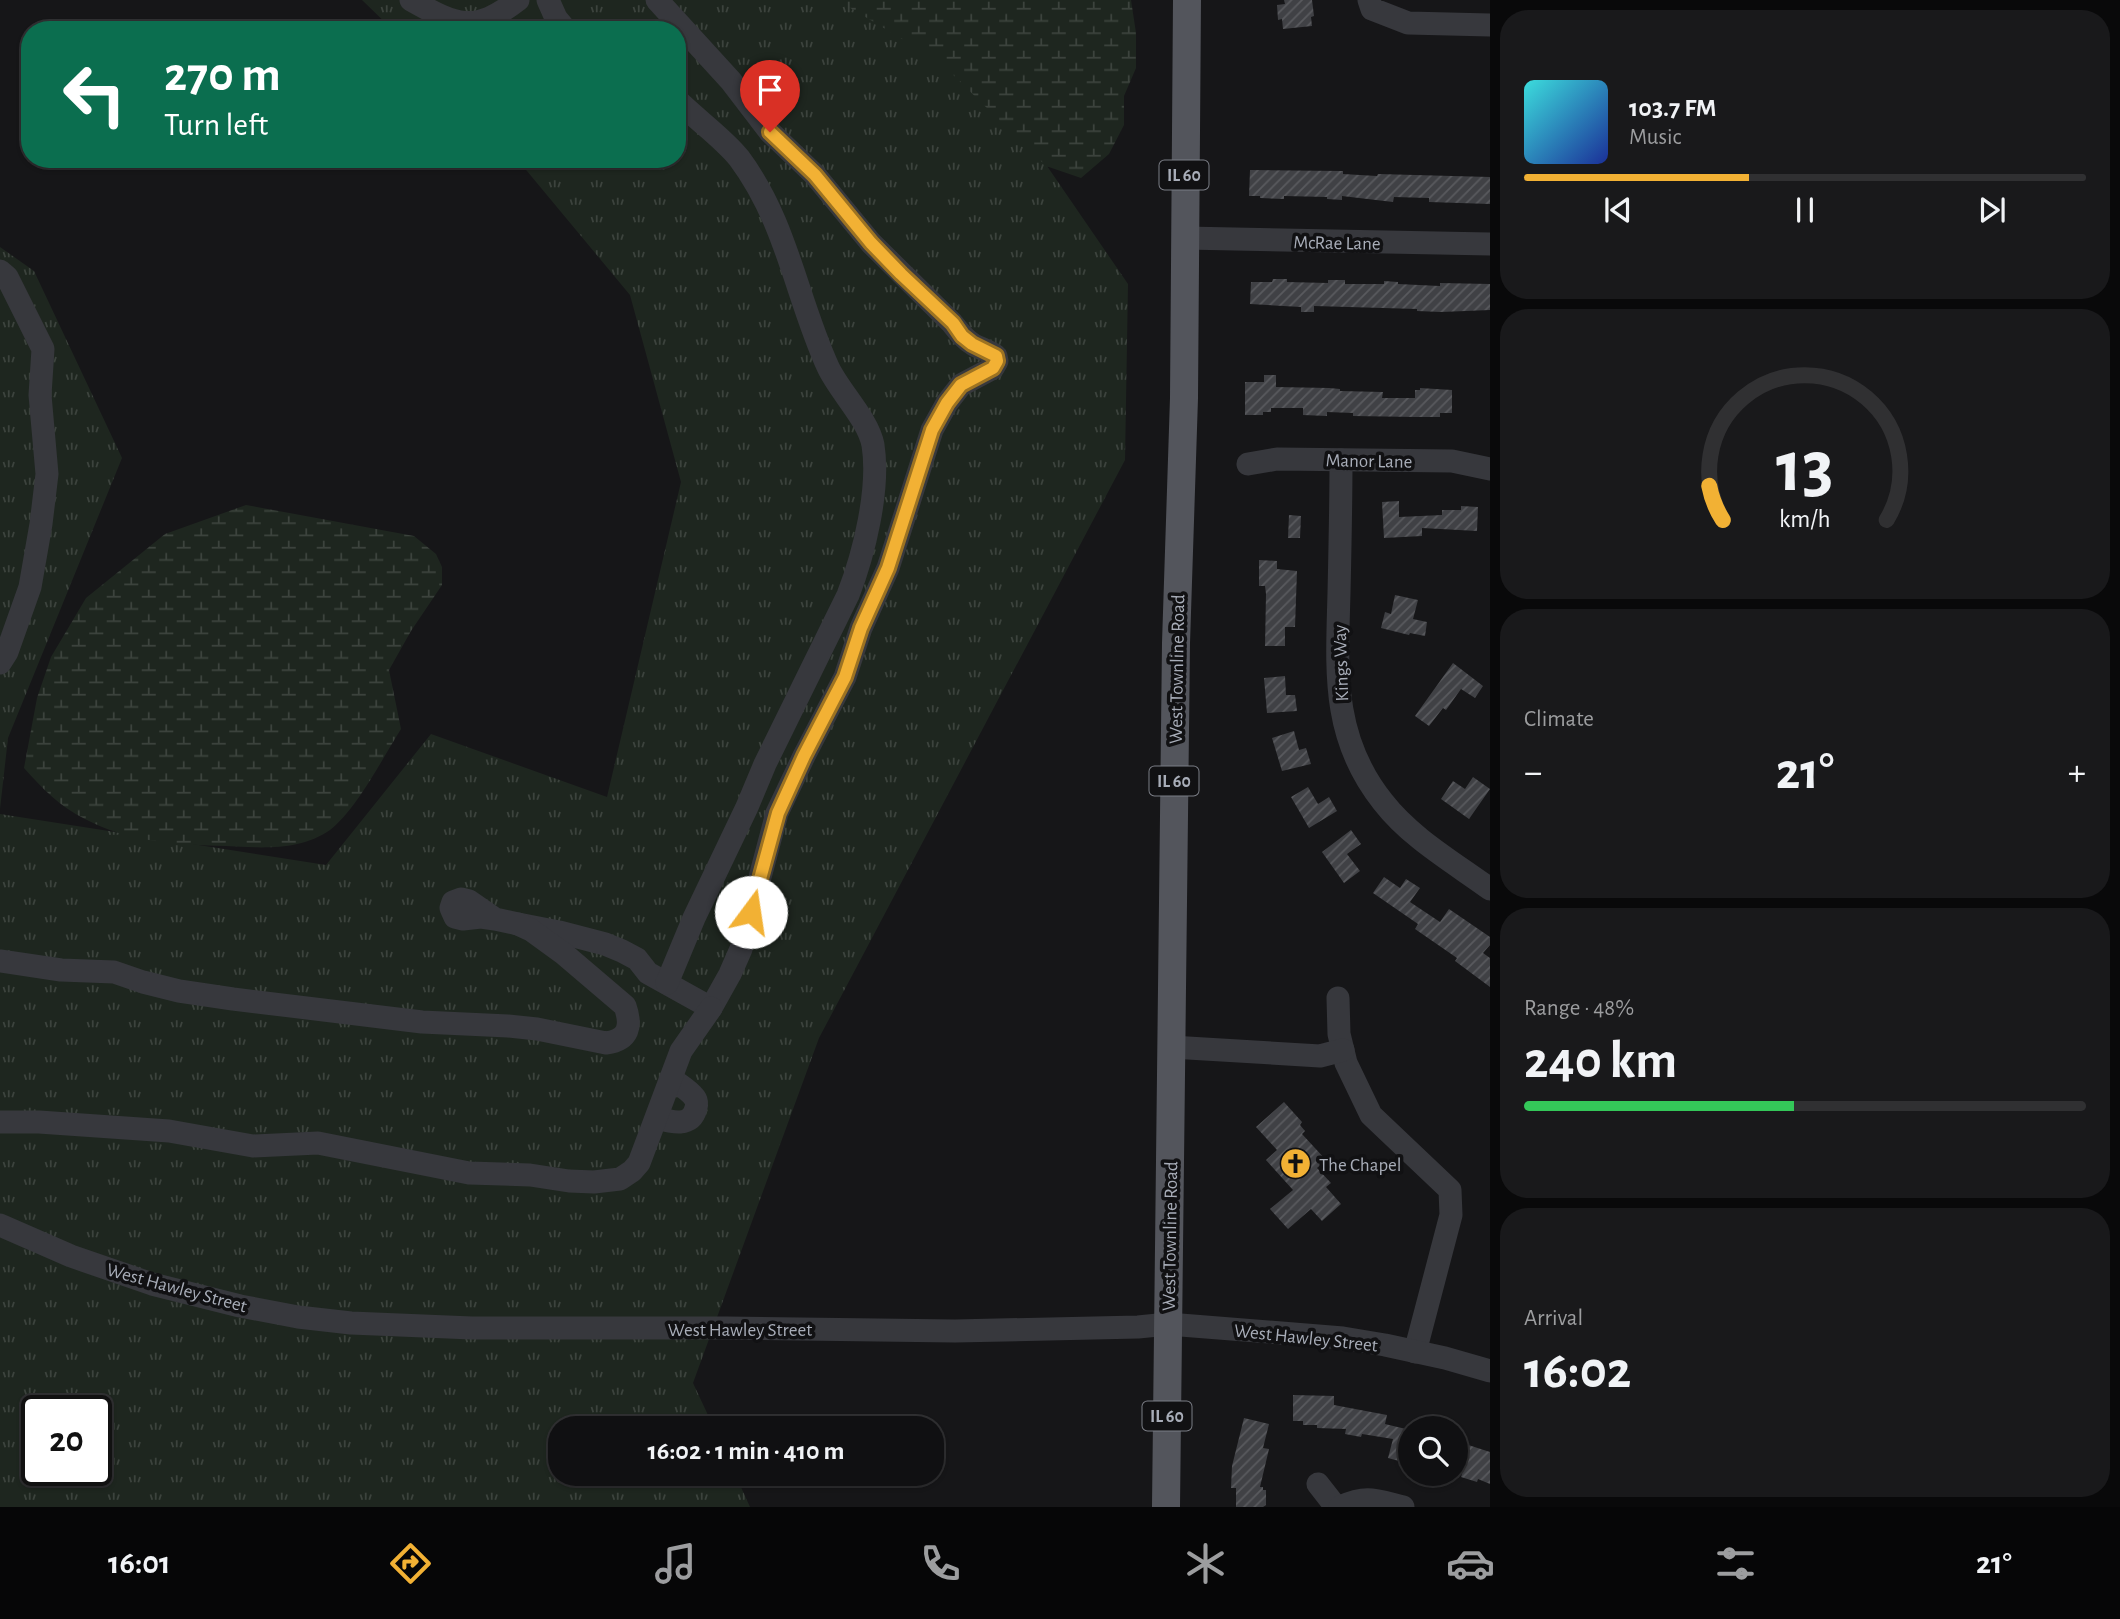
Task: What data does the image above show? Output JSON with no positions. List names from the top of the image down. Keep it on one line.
{"streets":{"main road":["IL 60","West Townline Road"],"street":["McRae Lane","Manor Lane","Kings Way","West Hawley Street"]},"crossings":[["McRae Lane","West Townline Road"],["Manor Lane","Kings Way"],["West Townline Road","West Hawley Street"]],"places":{"church":["The Chapel"]},"page":{"turn":["270 m","Turn left"],"song":["103.7 FM","Music"],"tile":["Climate",["Range · 48%","240 km"],["Arrival","16:02"]],"heat":["−","21°","+"],"limit":"20","trip":"16:02 · 1 min · 410 m","tabs":["16:01","21°"],"gauge":["13","km/h"]}}
